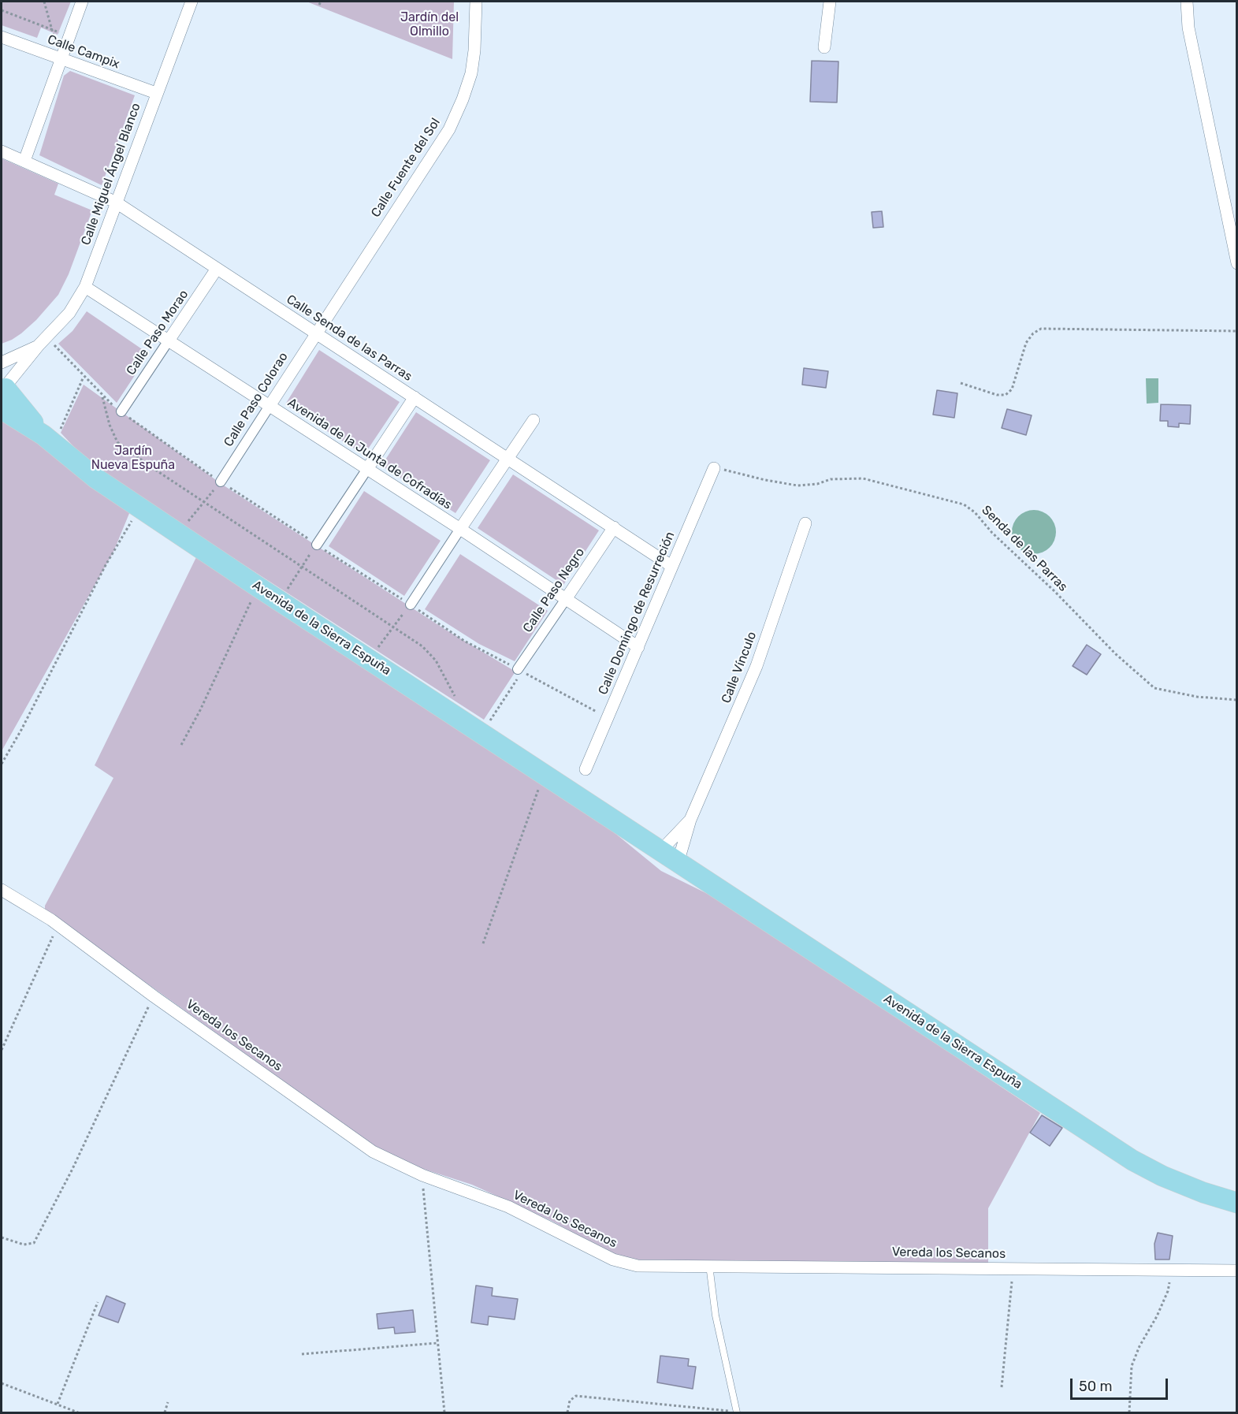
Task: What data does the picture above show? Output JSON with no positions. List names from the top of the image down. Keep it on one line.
{"streets":{"main road":["Avenida de la Sierra Espuña"],"street":["Calle Campix","Calle Fuente del Sol","Calle Miguel Ángel Blanco","Calle Paso Morao","Calle Senda de las Parras","Calle Paso Colorao","Avenida de la Junta de Cofradías","Calle Paso Negro","Calle Domingo de Resurreción","Calle Vínculo","Vereda los Secanos"],"path":["Senda de las Parras"]},"crossings":[["Calle Campix","Calle Miguel Ángel Blanco"],["Calle Fuente del Sol","Calle Senda de las Parras"],["Calle Fuente del Sol","Calle Paso Colorao"],["Calle Miguel Ángel Blanco","Calle Senda de las Parras"],["Calle Miguel Ángel Blanco","Avenida de la Junta de Cofradías"],["Calle Miguel Ángel Blanco","Avenida de la Sierra Espuña"],["Calle Paso Morao","Calle Senda de las Parras"],["Calle Paso Morao","Avenida de la Junta de Cofradías"],["Calle Senda de las Parras","Calle Paso Colorao"],["Calle Senda de las Parras","Calle Paso Negro"],["Calle Senda de las Parras","Calle Domingo de Resurreción"],["Calle Paso Colorao","Avenida de la Junta de Cofradías"],["Avenida de la Junta de Cofradías","Calle Paso Negro"],["Avenida de la Junta de Cofradías","Calle Domingo de Resurreción"],["Senda de las Parras","Calle Domingo de Resurreción"],["Avenida de la Sierra Espuña","Calle Vínculo"]],"parks":["Jardín del Olmillo","Jardín Nueva Espuña"],"scale_bar":"50 m"}
